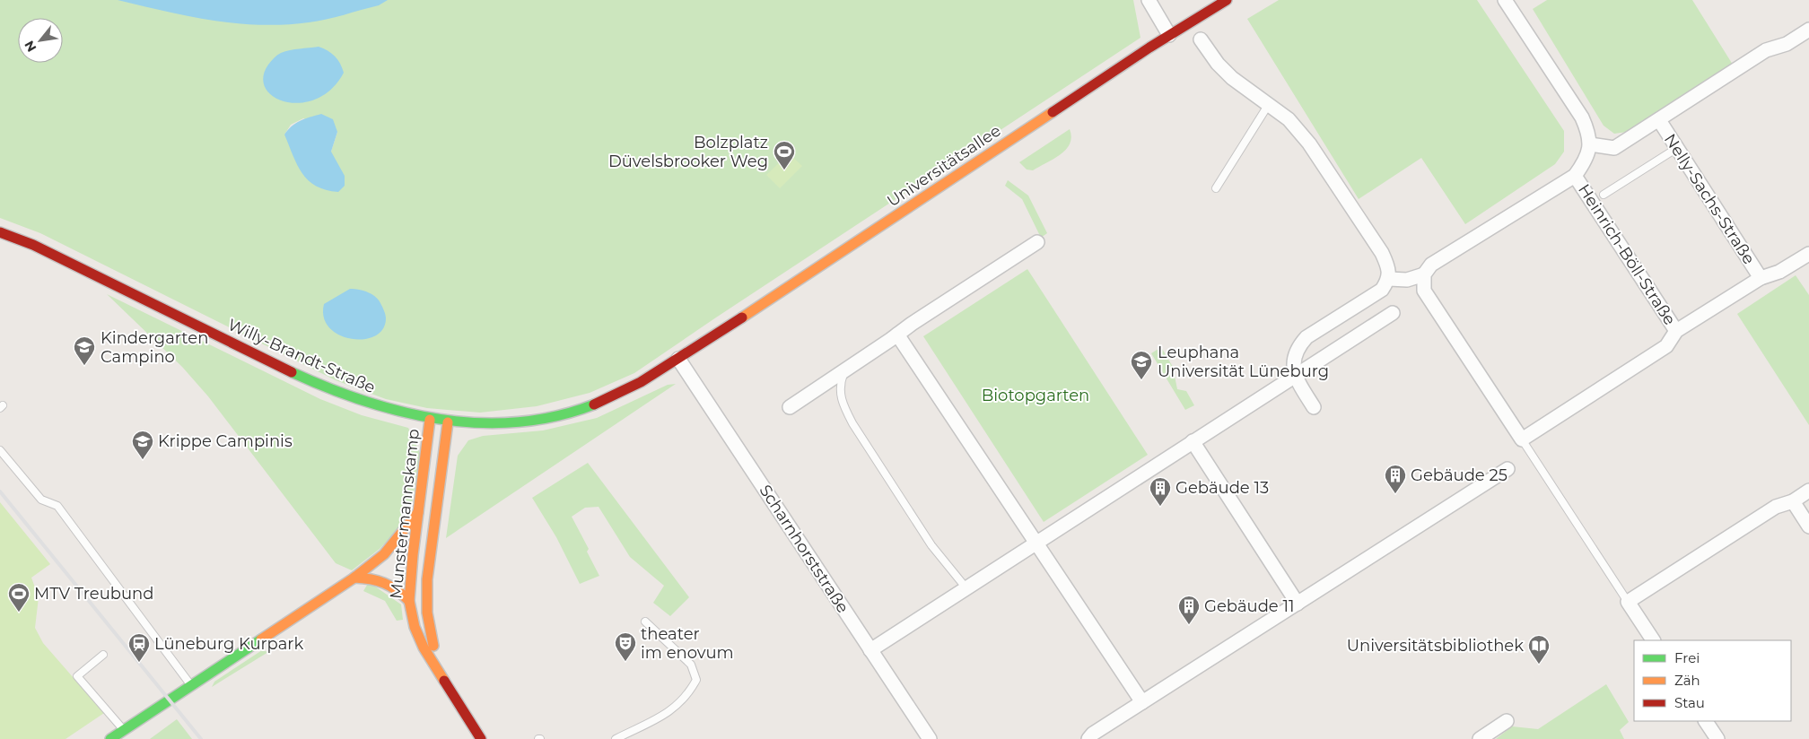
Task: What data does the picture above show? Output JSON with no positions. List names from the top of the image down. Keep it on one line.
{"streets":{"main road":["Universitätsallee","Willy-Brandt-Straße","Munstermannskamp"],"street":["Nelly-Sachs-Straße","Heinrich-Böll-Straße","Scharnhorststraße"]},"crossings":[["Universitätsallee","Willy-Brandt-Straße"],["Universitätsallee","Scharnhorststraße"],["Nelly-Sachs-Straße","Heinrich-Böll-Straße"],["Willy-Brandt-Straße","Munstermannskamp"],["Willy-Brandt-Straße","Scharnhorststraße"]],"parks":["Biotopgarten"],"places":{"sports":["Bolzplatz Düvelsbrooker Weg","MTV Treubund"],"school or university":["Kindergarten Campino","Leuphana Universität Lüneburg","Krippe Campinis"],"building":["Gebäude 25","Gebäude 13","Gebäude 11"],"theatre":["theater im enovum"],"station":["Lüneburg Kurpark"],"library":["Universitätsbibliothek"]},"legend":["Frei","Zäh","Stau"],"north":"bottom left"}
